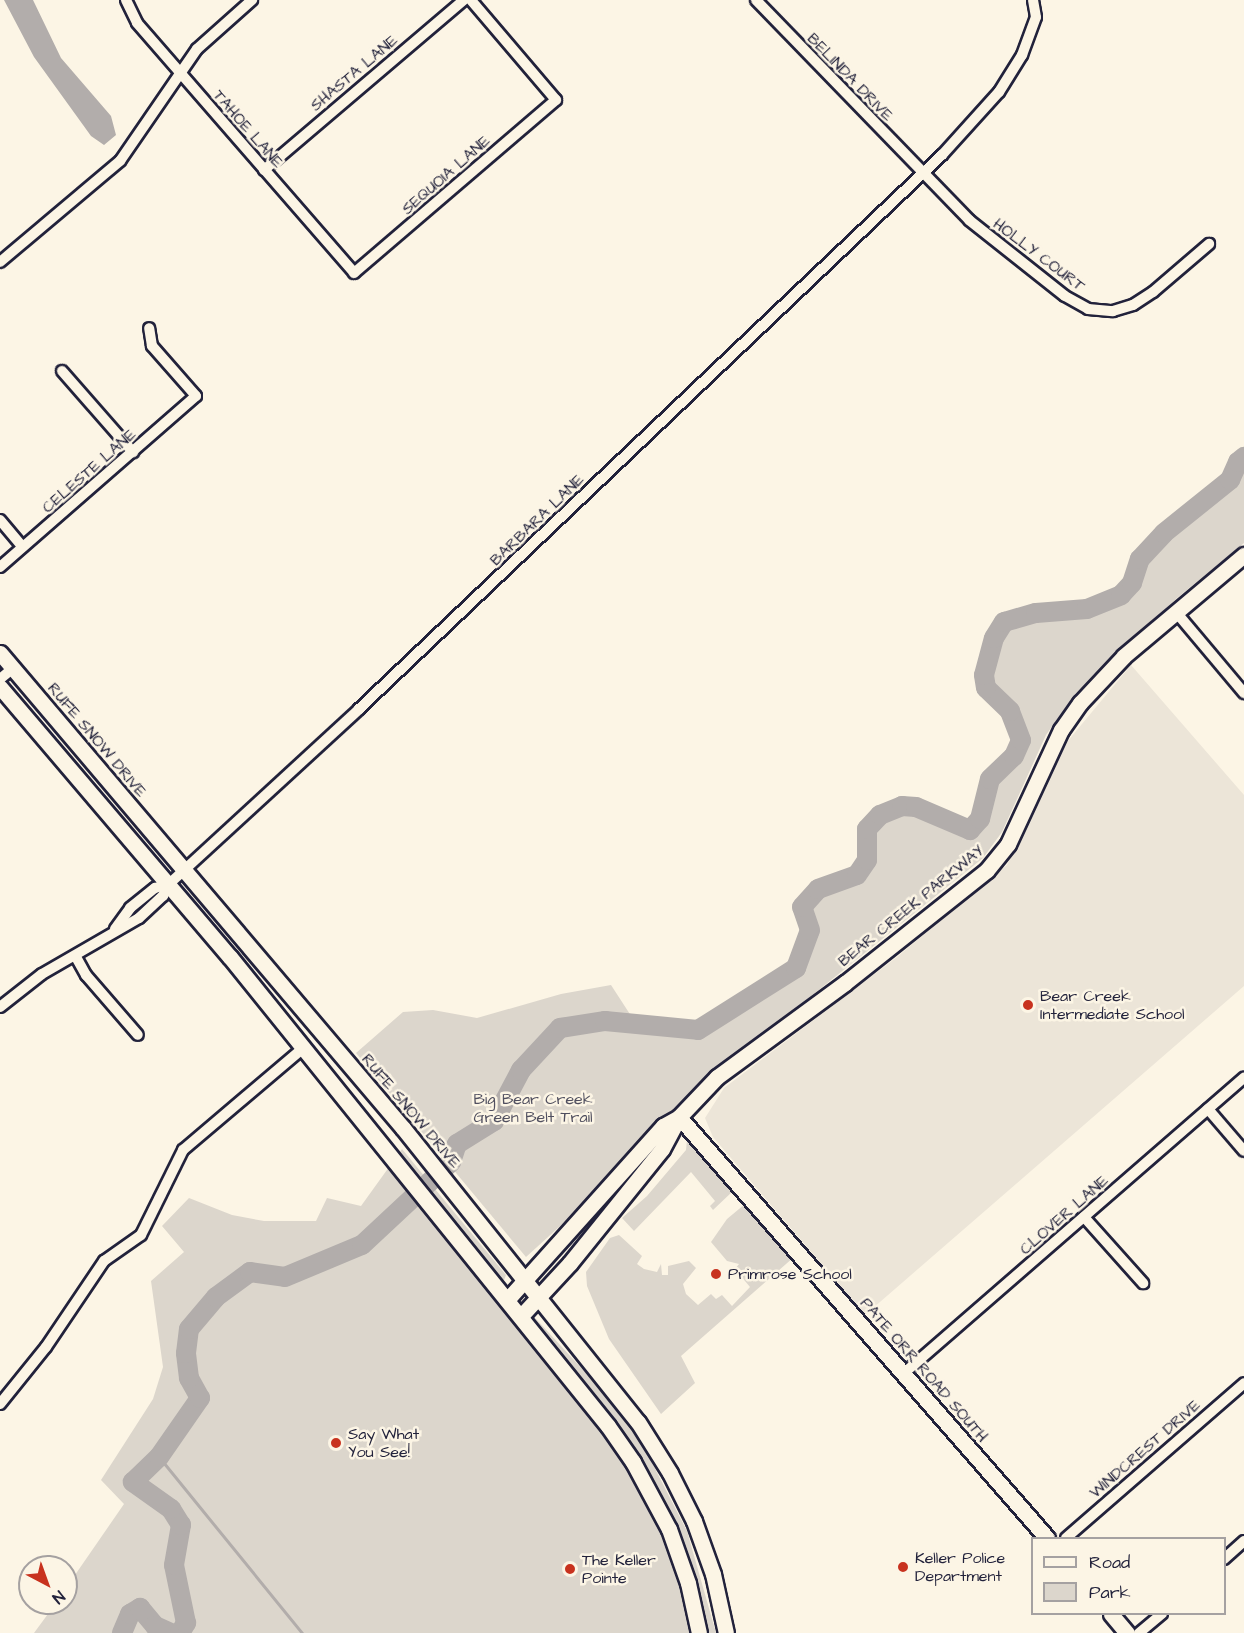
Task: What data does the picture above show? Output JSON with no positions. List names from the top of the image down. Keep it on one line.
{"streets":{"main road":["RUFE SNOW DRIVE","BEAR CREEK PARKWAY","PATE ORR ROAD SOUTH"],"street":["SHASTA LANE","BELINDA DRIVE","TAHOE LANE","SEQUOIA LANE","HOLLY COURT","CELESTE LANE","BARBARA LANE","CLOVER LANE","WINDCREST DRIVE"]},"crossings":[["SHASTA LANE","TAHOE LANE"],["BELINDA DRIVE","HOLLY COURT"],["BELINDA DRIVE","BARBARA LANE"],["TAHOE LANE","SEQUOIA LANE"],["HOLLY COURT","BARBARA LANE"],["BARBARA LANE","RUFE SNOW DRIVE"],["RUFE SNOW DRIVE","BEAR CREEK PARKWAY"],["BEAR CREEK PARKWAY","PATE ORR ROAD SOUTH"],["CLOVER LANE","PATE ORR ROAD SOUTH"]],"parks":["Big Bear Creek Green Belt Trail"],"places":["Bear Creek Intermediate School","Primrose School","Say What You See!","Keller Police Department","The Keller Pointe"],"legend":["Road","Park"],"north":"bottom right"}
